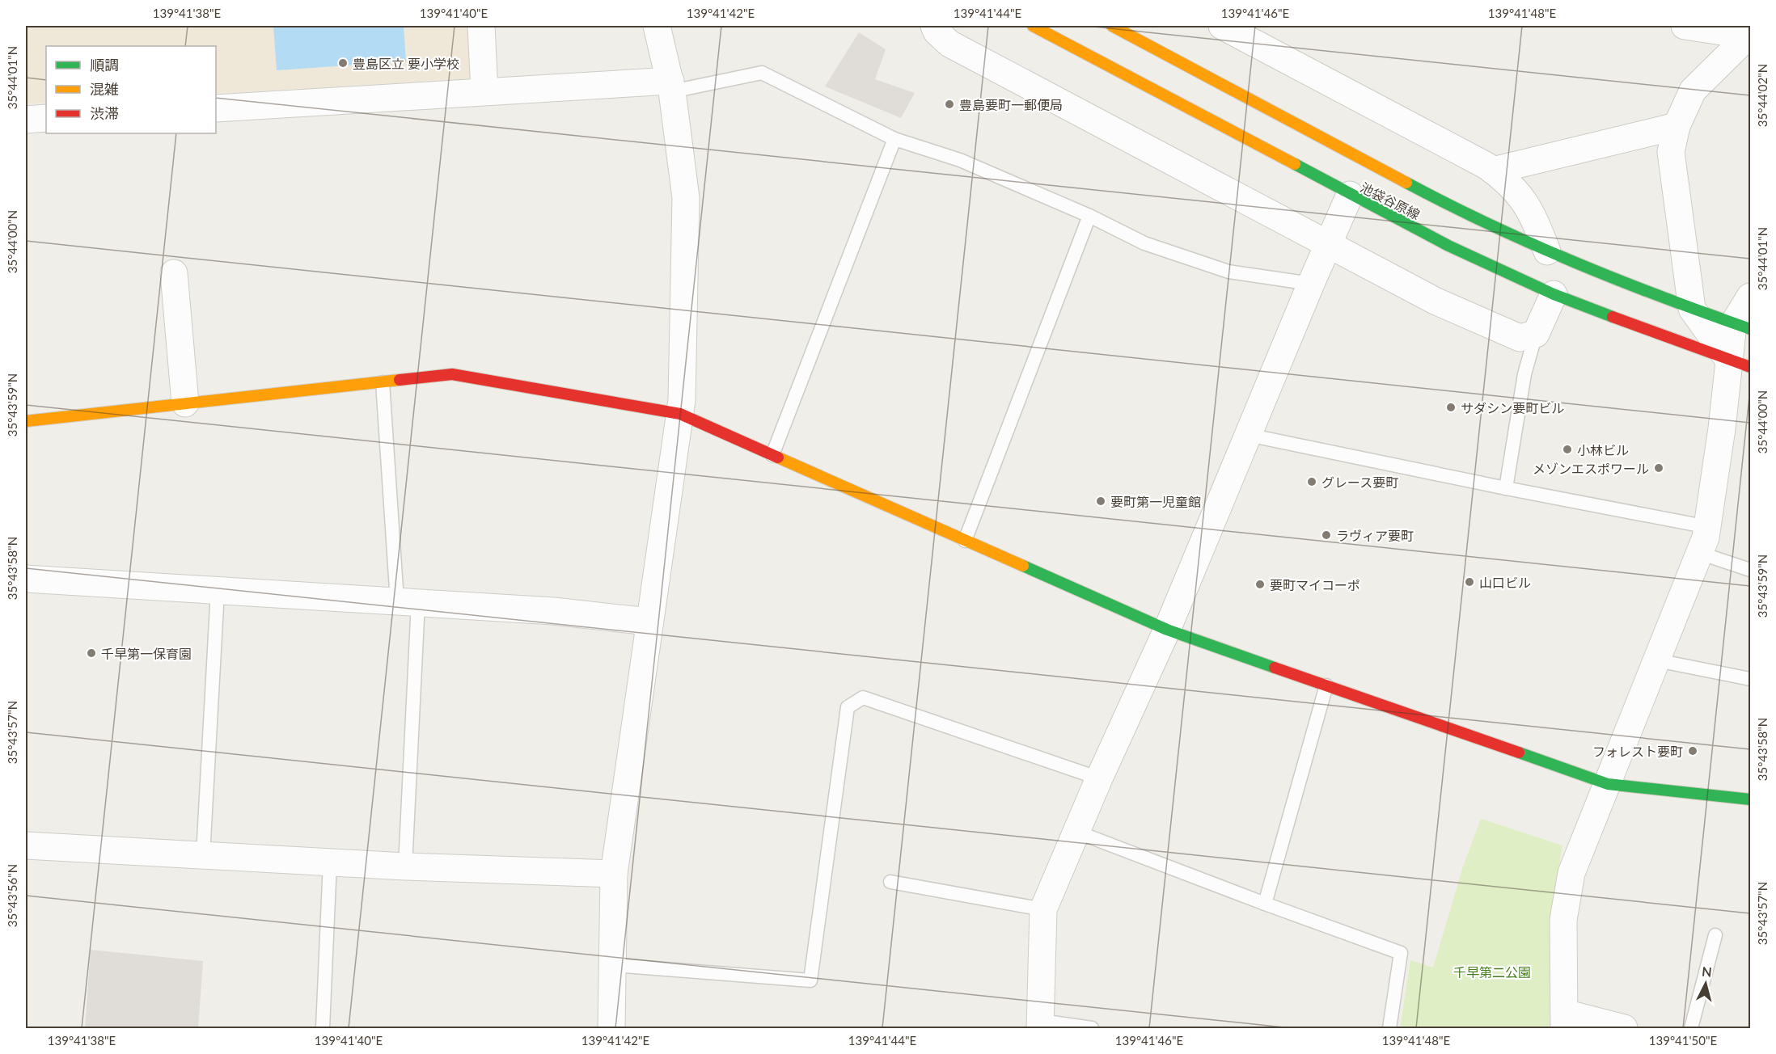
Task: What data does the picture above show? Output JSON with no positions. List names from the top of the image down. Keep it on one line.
{"streets":{"street":["池袋谷原線"]},"parks":["千早第二公園"],"places":["豊島区立 要小学校","豊島要町一郵便局","サダシン要町ビル","小林ビル","メゾンエスポワール","グレース要町","要町第一児童館","ラヴィア要町","山口ビル","要町マイコーポ","千早第一保育園","フォレスト要町"],"legend":["順調","混雑","渋滞"],"north":"top","coordinates":["139°41'38\"E","139°41'40\"E","139°41'42\"E","139°41'44\"E","139°41'46\"E","139°41'48\"E","35°44'01\"N","35°44'02\"N","35°44'00\"N","35°43'59\"N","35°43'58\"N","35°43'57\"N","35°43'56\"N","139°41'50\"E"]}
